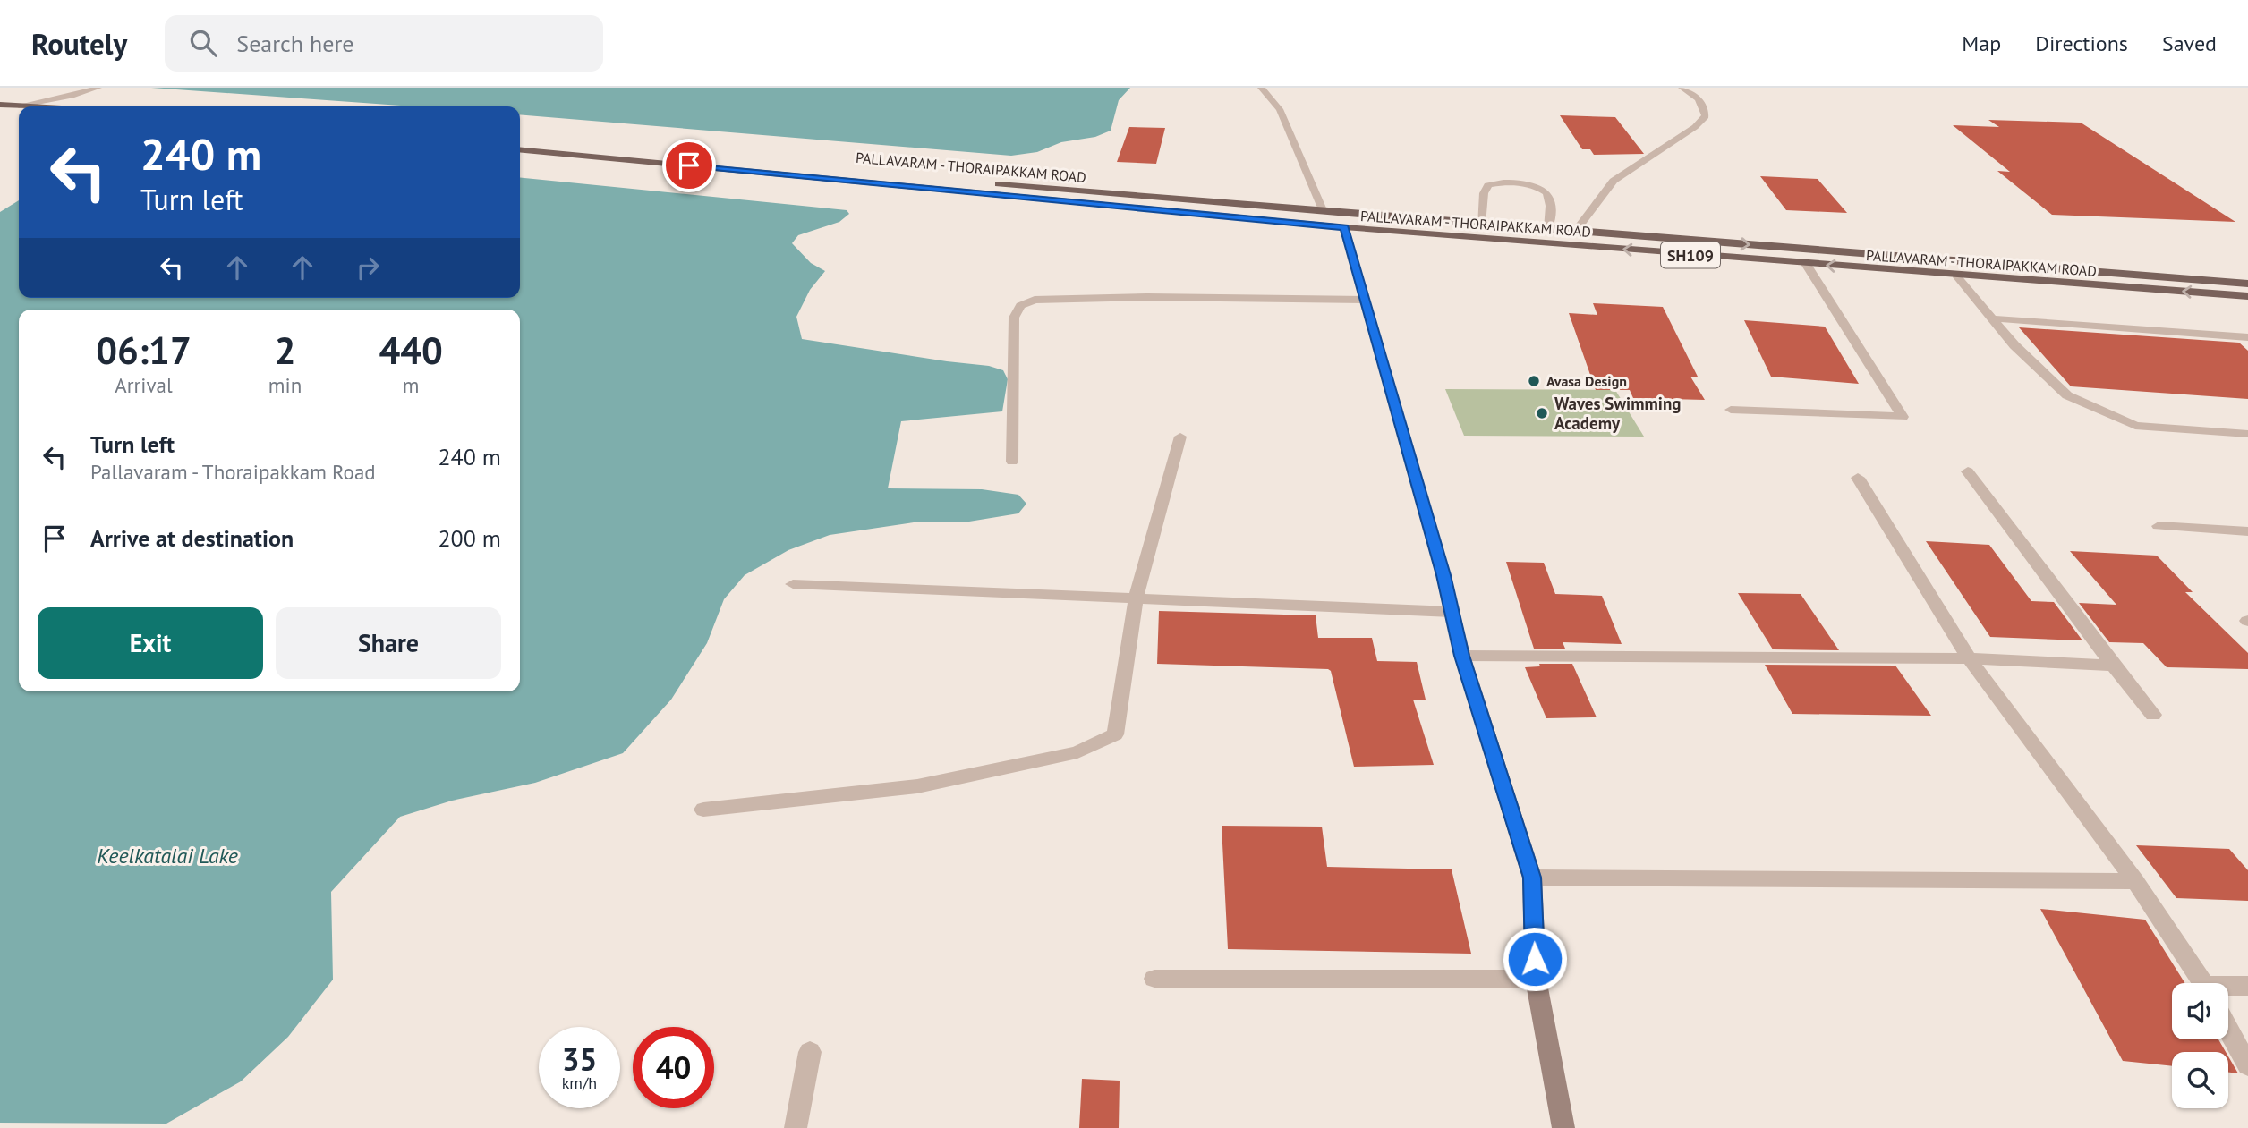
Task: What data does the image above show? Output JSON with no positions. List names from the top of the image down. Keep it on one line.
{"streets":{"main road":["PALLAVARAM - THORAIPAKKAM ROAD","SH109"]},"water":["Keelkatalai Lake"],"places":["Avasa Design","Waves Swimming Academy"],"page":{"header":"Routely","search":"Search here","nav":["Map","Directions","Saved"],"turn":["240 m","Turn left"],"eta":["06:17","Arrival","2","min","440","m"],"list":[{"name":"Turn left","note":"Pallavaram - Thoraipakkam Road","value":"240 m"},{"name":"Arrive at destination","value":"200 m"}],"buttons":["Exit","Share"],"speed":"35 km/h","limit":"40"}}
